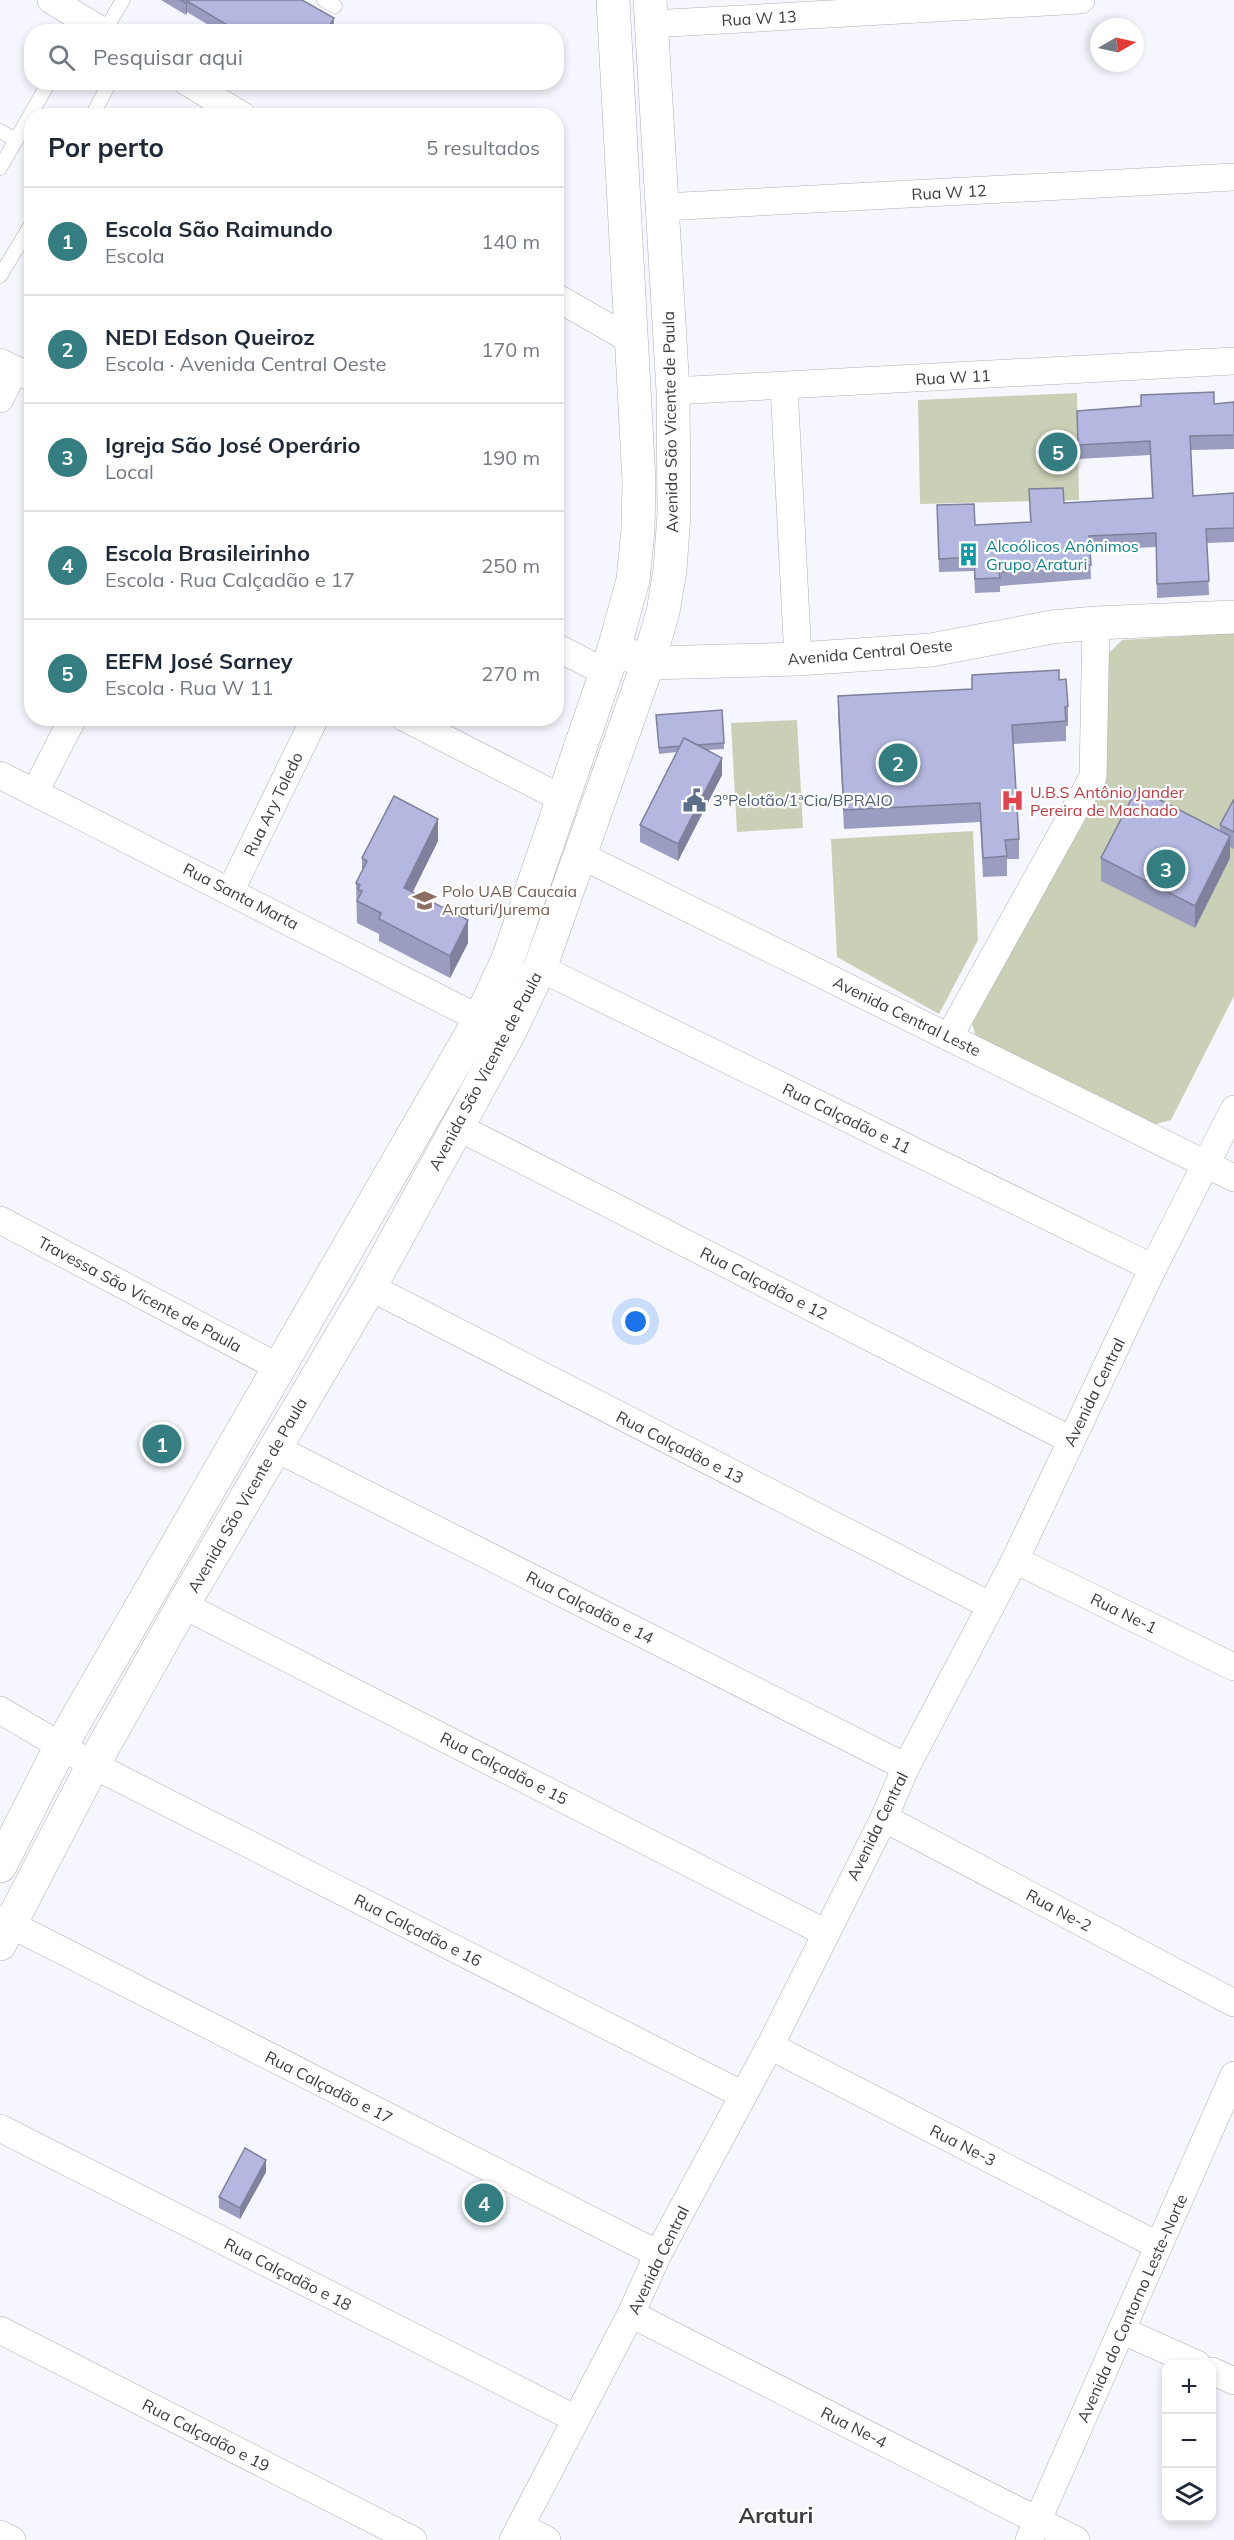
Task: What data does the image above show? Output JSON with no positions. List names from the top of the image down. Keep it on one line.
{"streets":{"main road":["Avenida São Vicente de Paula","Avenida Central Oeste"],"street":["Rua W 13","Rua W 12","Rua W 11","Rua Ary Toledo","Rua Santa Marta","Avenida Central Leste","Rua Calçadão e 11","Rua Calçadão e 12","Travessa São Vicente de Paula","Avenida Central","Rua Calçadão e 13","Rua Calçadão e 14","Rua Ne-1","Rua Calçadão e 15","Rua Ne-2","Rua Calçadão e 16","Rua Calçadão e 17","Rua Ne-3","Rua Calçadão e 18","Avenida do Contorno Leste-Norte","Rua Ne-4","Rua Calçadão e 19"]},"crossings":[["Rua W 13","Avenida São Vicente de Paula"],["Rua W 12","Avenida São Vicente de Paula"],["Rua W 11","Avenida São Vicente de Paula"],["Avenida São Vicente de Paula","Avenida Central Oeste"],["Avenida São Vicente de Paula","Rua Santa Marta"],["Avenida São Vicente de Paula","Avenida Central Leste"],["Avenida São Vicente de Paula","Rua Calçadão e 11"],["Avenida São Vicente de Paula","Rua Calçadão e 12"],["Avenida São Vicente de Paula","Travessa São Vicente de Paula"],["Avenida São Vicente de Paula","Rua Calçadão e 13"],["Avenida São Vicente de Paula","Rua Calçadão e 14"],["Avenida São Vicente de Paula","Rua Calçadão e 15"],["Avenida São Vicente de Paula","Rua Calçadão e 16"],["Avenida São Vicente de Paula","Rua Calçadão e 17"],["Rua Ary Toledo","Rua Santa Marta"],["Avenida Central Leste","Avenida Central"],["Rua Calçadão e 11","Avenida Central"],["Rua Calçadão e 12","Avenida Central"],["Avenida Central","Rua Calçadão e 13"],["Avenida Central","Rua Calçadão e 14"],["Avenida Central","Rua Ne-1"],["Avenida Central","Rua Calçadão e 15"],["Avenida Central","Rua Ne-2"],["Avenida Central","Rua Calçadão e 16"],["Avenida Central","Rua Calçadão e 17"],["Avenida Central","Rua Ne-3"],["Avenida Central","Rua Calçadão e 18"],["Avenida Central","Rua Ne-4"],["Rua Ne-3","Avenida do Contorno Leste-Norte"],["Avenida do Contorno Leste-Norte","Rua Ne-4"]],"districts":["Araturi"],"places":{"building":["Alcoólicos Anônimos Grupo Araturi"],"public building":["3ºPelotão/1ªCia/BPRAIO"],"hospital":["U.B.S Antônio Jander Pereira de Machado"],"school or university":["Polo UAB Caucaia Araturi/Jurema"]},"north":"right","page":{"search":"Pesquisar aqui","heading":["Por perto","5 resultados"],"list":[{"mark":"1","name":"Escola São Raimundo","note":"Escola","value":"140 m"},{"mark":"2","name":"NEDI Edson Queiroz","note":"Escola · Avenida Central Oeste","value":"170 m"},{"mark":"3","name":"Igreja São José Operário","note":"Local","value":"190 m"},{"mark":"4","name":"Escola Brasileirinho","note":"Escola · Rua Calçadão e 17","value":"250 m"},{"mark":"5","name":"EEFM José Sarney","note":"Escola · Rua W 11","value":"270 m"}],"pins":["5","2","3","1","4"],"map_buttons":["+","−"]}}
